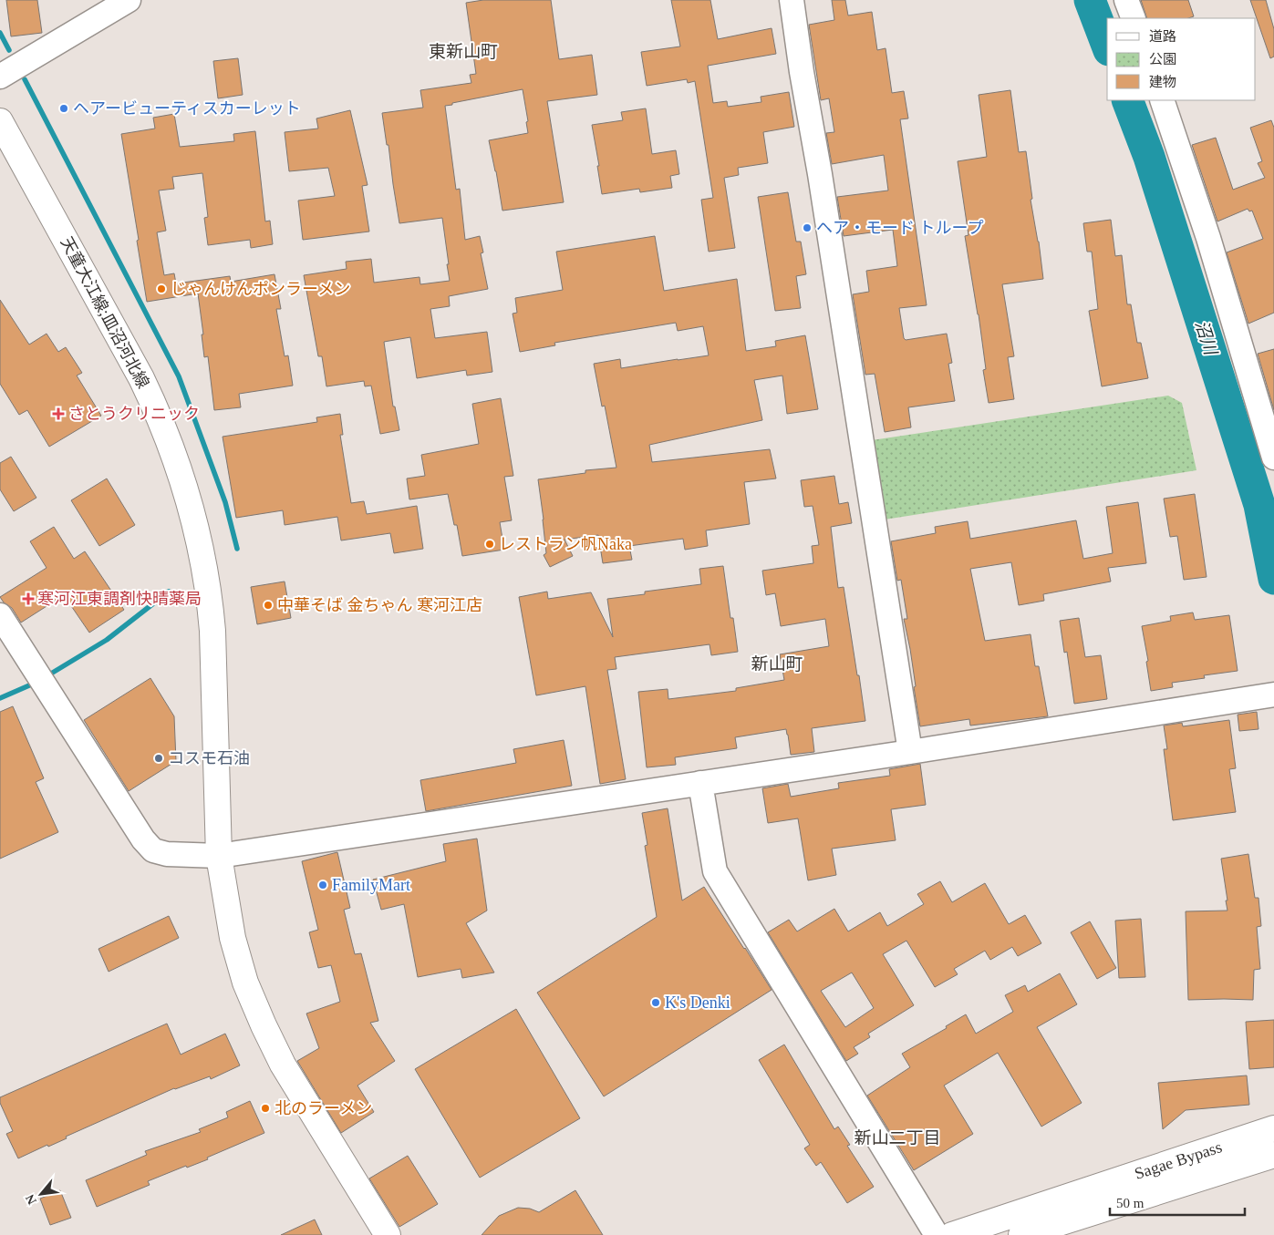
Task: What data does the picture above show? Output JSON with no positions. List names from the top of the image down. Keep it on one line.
{"streets":{"main road":["天童大江線;皿沼河北線","Sagae Bypass"]},"districts":["東新山町","新山町","新山二丁目"],"water":["沼川"],"places":{"other":["ヘアービューティスカーレット","ヘア・モード トループ","じゃんけんポンラーメン","レストラン帆Naka","中華そば 金ちゃん 寒河江店","コスモ石油","FamilyMart","K's Denki","北のラーメン"],"health":["さとうクリニック","寒河江東調剤快晴薬局"]},"legend":["道路","公園","建物"],"scale_bar":"50 m","north":"bottom left"}
